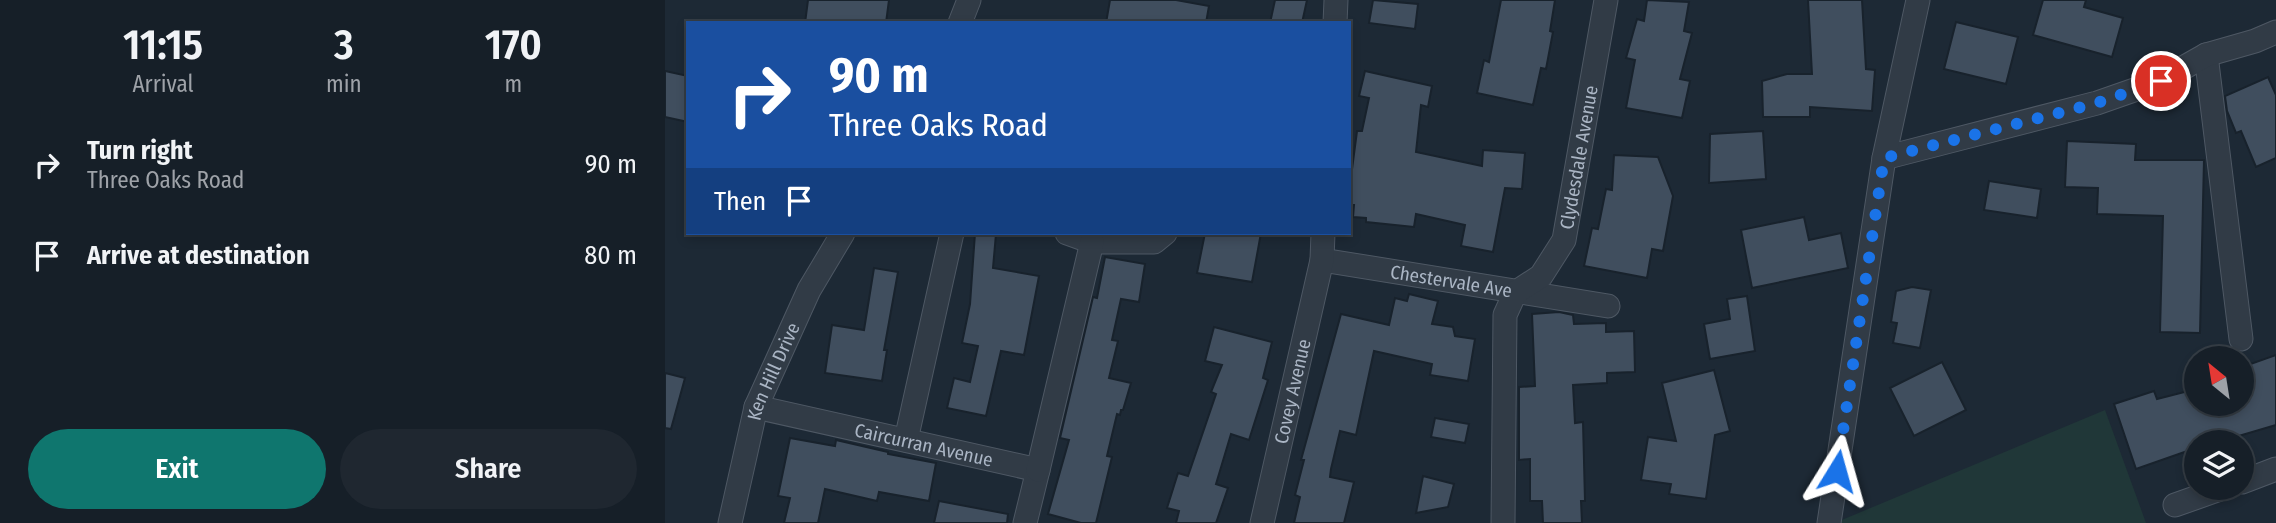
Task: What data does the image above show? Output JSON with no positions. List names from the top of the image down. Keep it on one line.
{"streets":{"street":["Clydesdale Avenue","Chestervale Ave","Ken Hill Drive","Covey Avenue","Caircurran Avenue"]},"crossings":[["Clydesdale Avenue","Chestervale Ave"],["Chestervale Ave","Covey Avenue"],["Ken Hill Drive","Caircurran Avenue"]],"north":"top left","page":{"eta":["11:15","Arrival","3","min","170","m"],"turn":["90 m","Three Oaks Road"],"list":[{"name":"Turn right","note":"Three Oaks Road","value":"90 m"},{"name":"Arrive at destination","value":"80 m"}],"then":"Then","buttons":["Exit","Share"]}}
